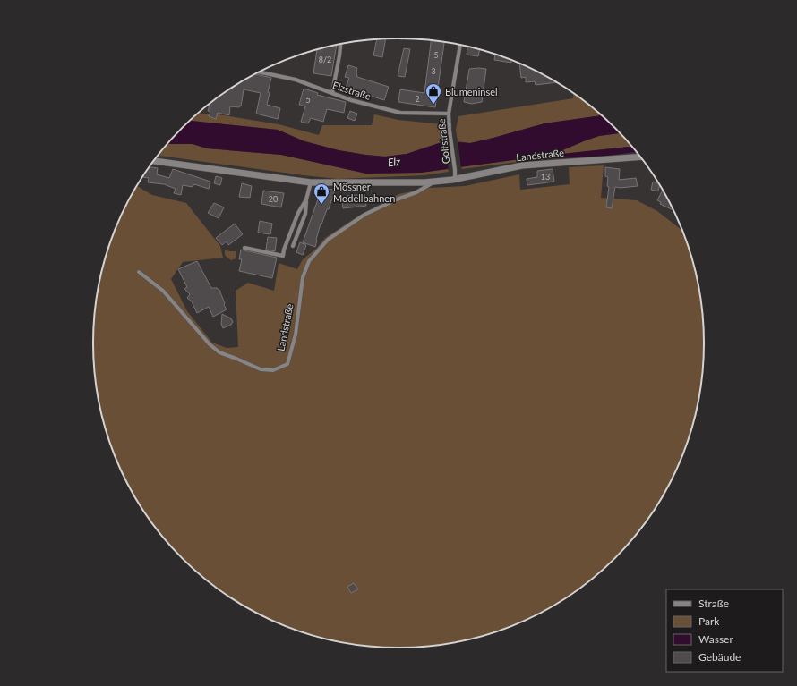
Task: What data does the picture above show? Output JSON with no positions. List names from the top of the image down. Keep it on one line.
{"streets":{"street":["Elzstraße","Golfstraße","Landstraße"]},"crossings":[["Elzstraße","Golfstraße"],["Golfstraße","Landstraße"]],"water":["Elz"],"places":{"shop":["Blumeninsel","Mössner Modellbahnen"]},"house_numbers":["5","8/2","3","2","5","13","20"],"legend":["Straße","Park","Wasser","Gebäude"]}
